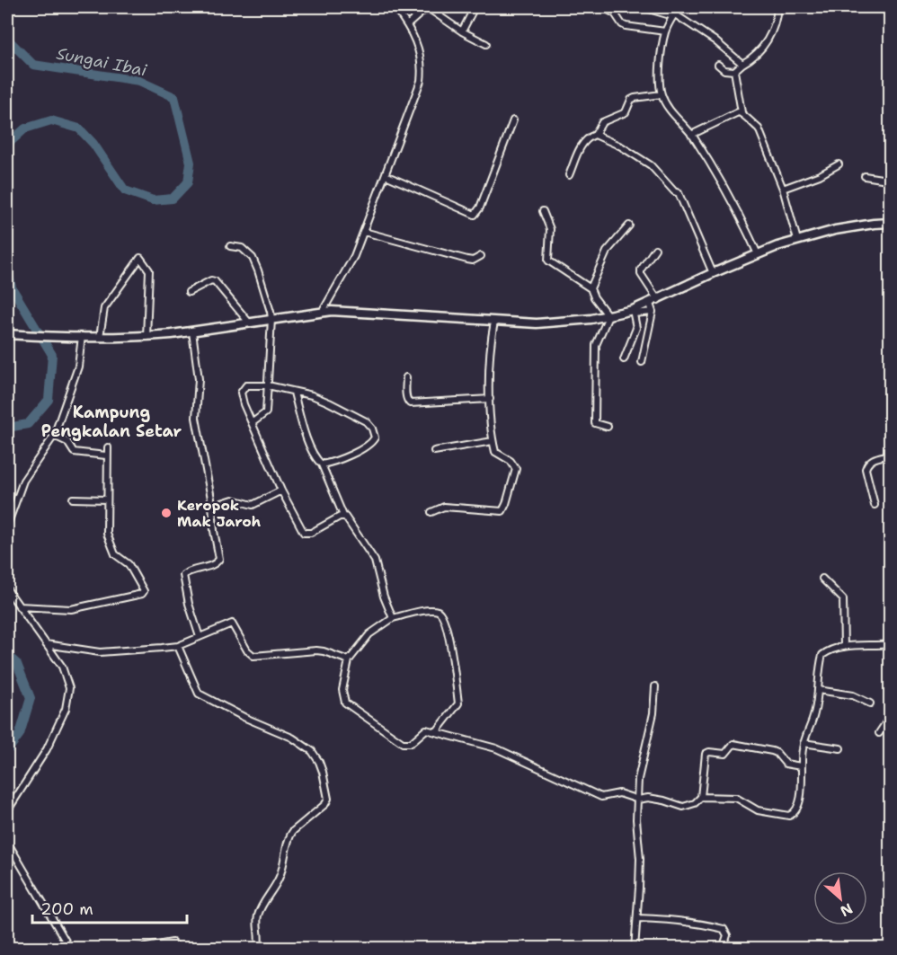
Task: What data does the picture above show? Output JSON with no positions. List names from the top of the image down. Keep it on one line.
{"districts":["Kampung Pengkalan Setar"],"water":["Sungai Ibai"],"places":["Keropok Mak Jaroh"],"scale_bar":"200 m","north":"bottom right"}
